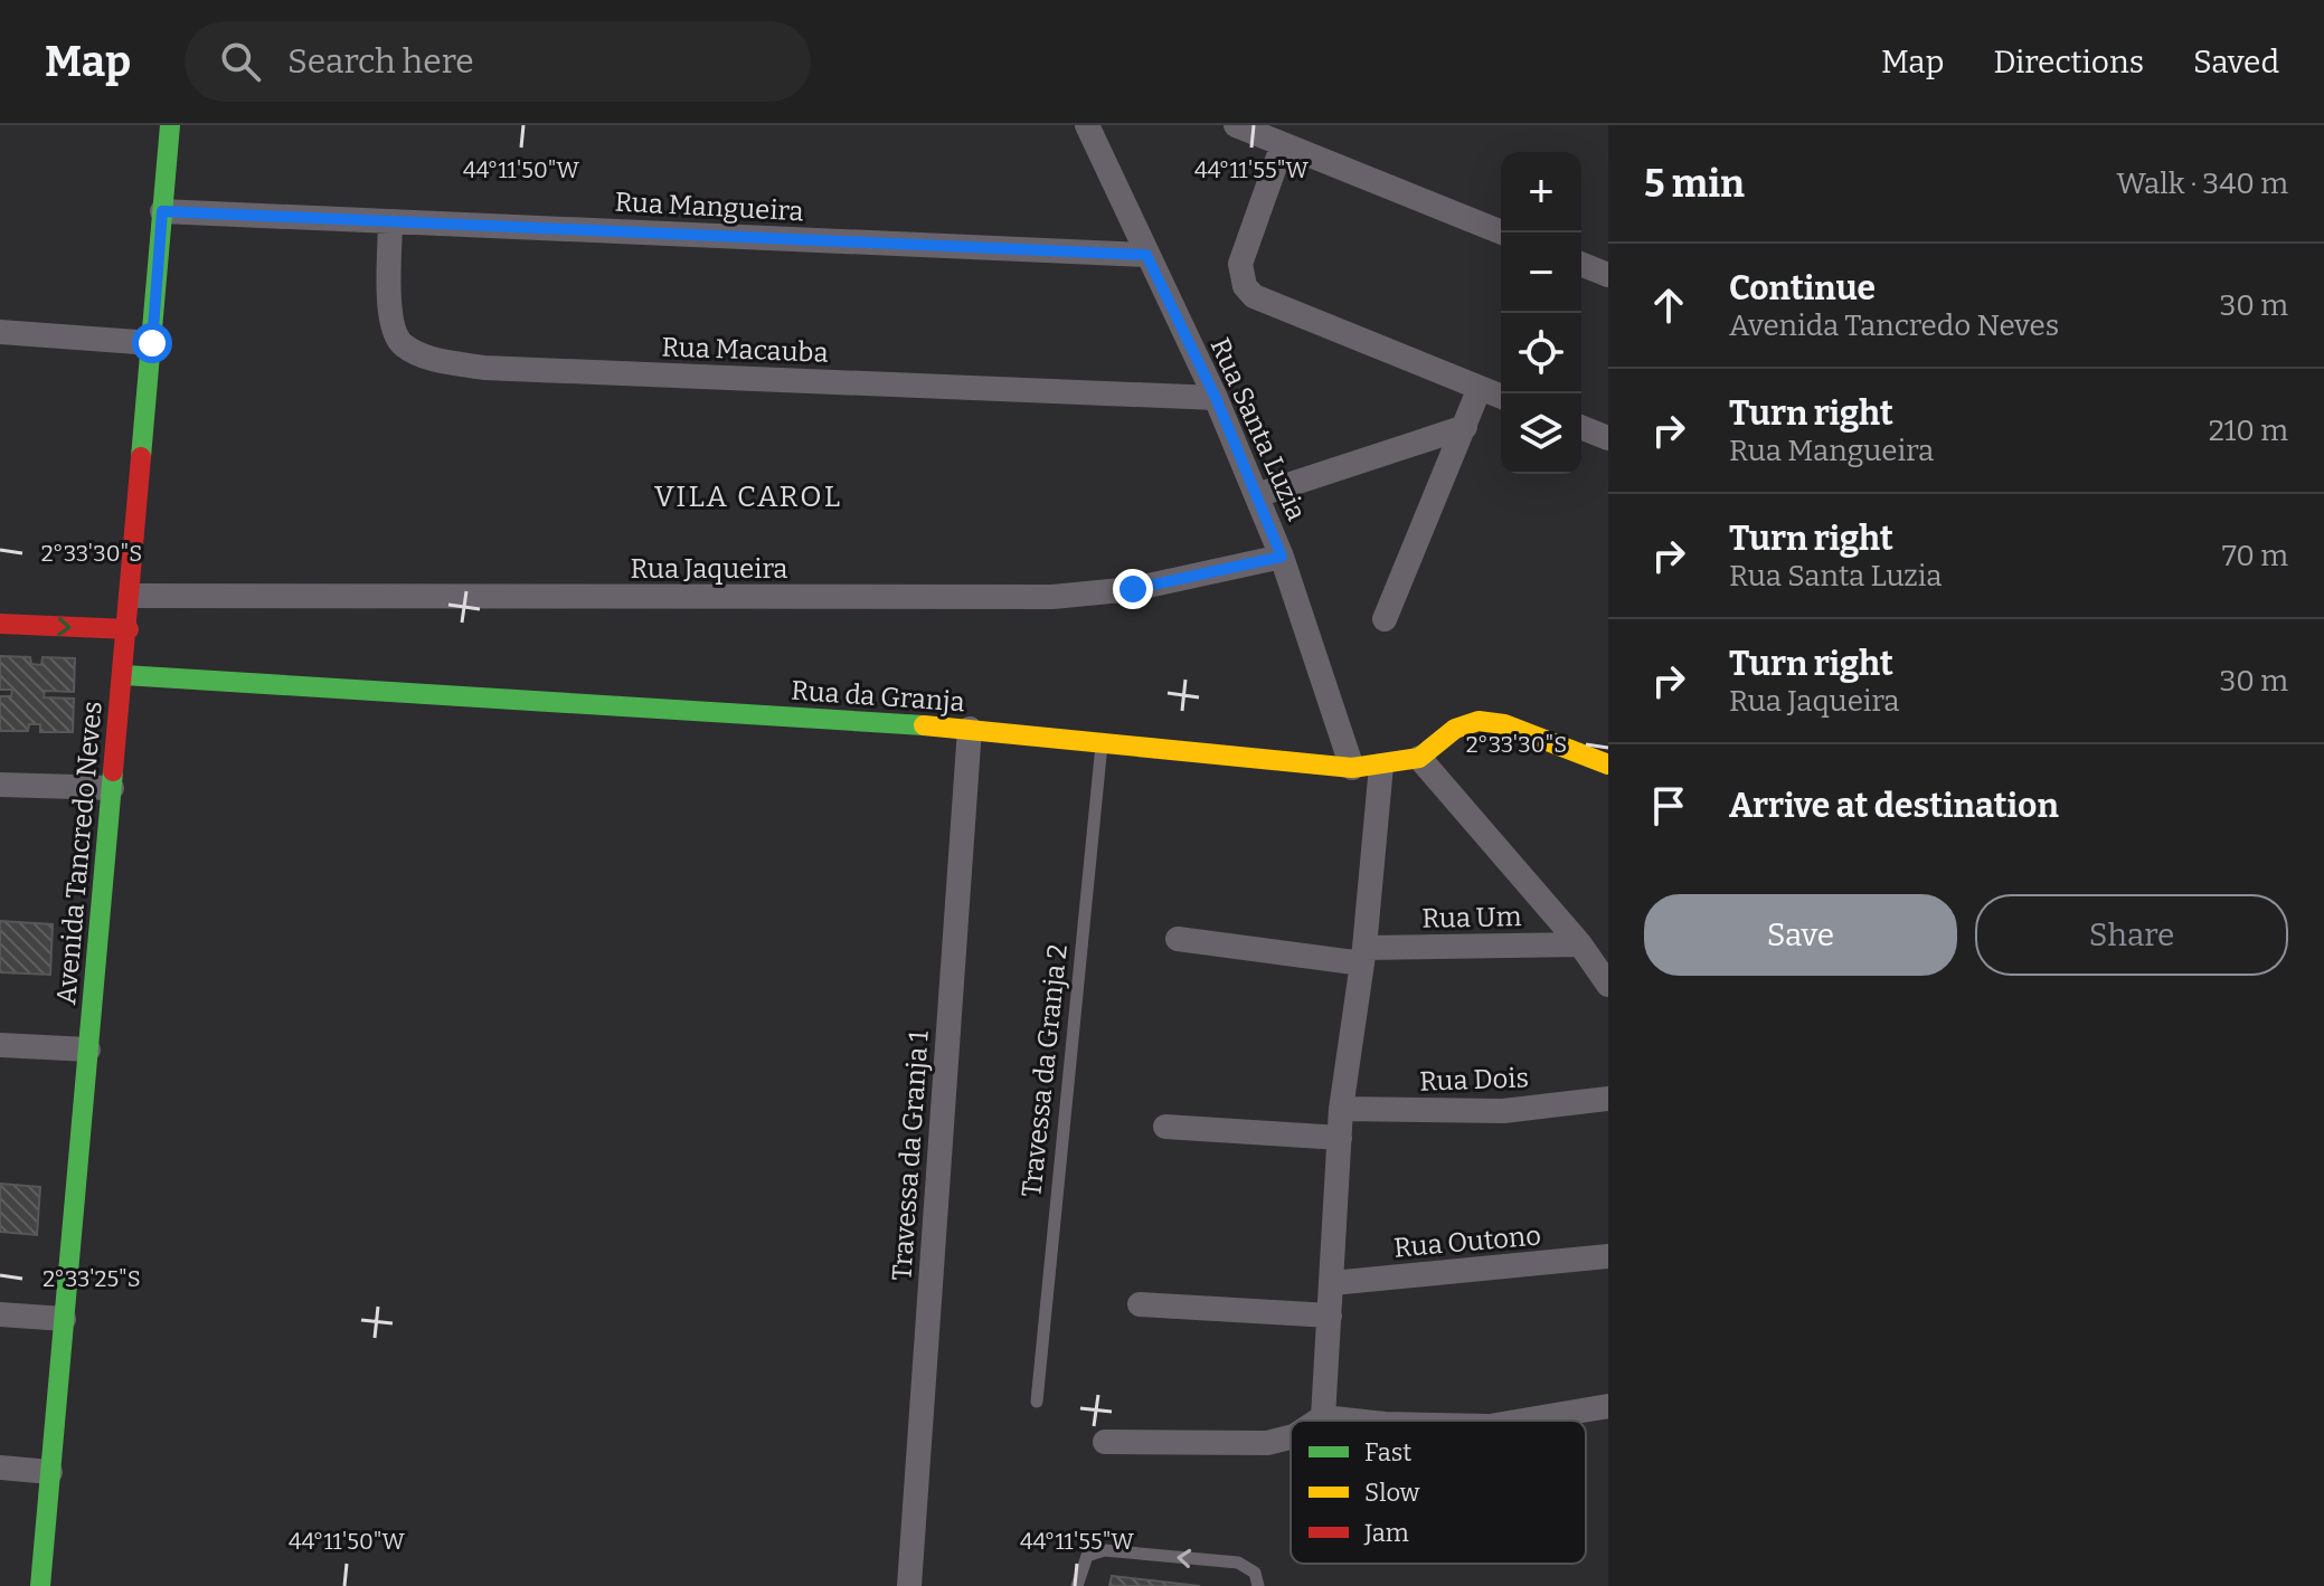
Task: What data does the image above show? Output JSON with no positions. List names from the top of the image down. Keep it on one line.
{"streets":{"main road":["Rua da Granja","Avenida Tancredo Neves"],"street":["Rua Mangueira","Rua Macauba","Rua Santa Luzia","Rua Jaqueira","Rua Um","Rua Dois","Travessa da Granja 1","Rua Outono"],"lane":["Travessa da Granja 2"]},"crossings":[["Rua Mangueira","Rua Macauba"],["Rua Mangueira","Rua Santa Luzia"],["Rua Mangueira","Avenida Tancredo Neves"],["Rua Macauba","Rua Santa Luzia"],["Rua Santa Luzia","Rua Jaqueira"],["Rua Santa Luzia","Rua da Granja"],["Rua Jaqueira","Avenida Tancredo Neves"],["Rua da Granja","Avenida Tancredo Neves"],["Rua da Granja","Travessa da Granja 2"],["Rua da Granja","Travessa da Granja 1"]],"districts":["VILA CAROL"],"legend":["Fast","Slow","Jam"],"page":{"header":"Map","search":"Search here","nav":["Map","Directions","Saved"],"heading":["5 min","Walk · 340 m"],"map_buttons":["+","−"],"list":[["Continue","Avenida Tancredo Neves","30 m"],["Turn right","Rua Mangueira","210 m"],["Turn right","Rua Santa Luzia","70 m"],["Turn right","Rua Jaqueira","30 m"],"Arrive at destination"],"buttons":["Save","Share"]},"coordinates":["44°11'50\"W","44°11'55\"W","2°33'30\"S","2°33'25\"S"]}
